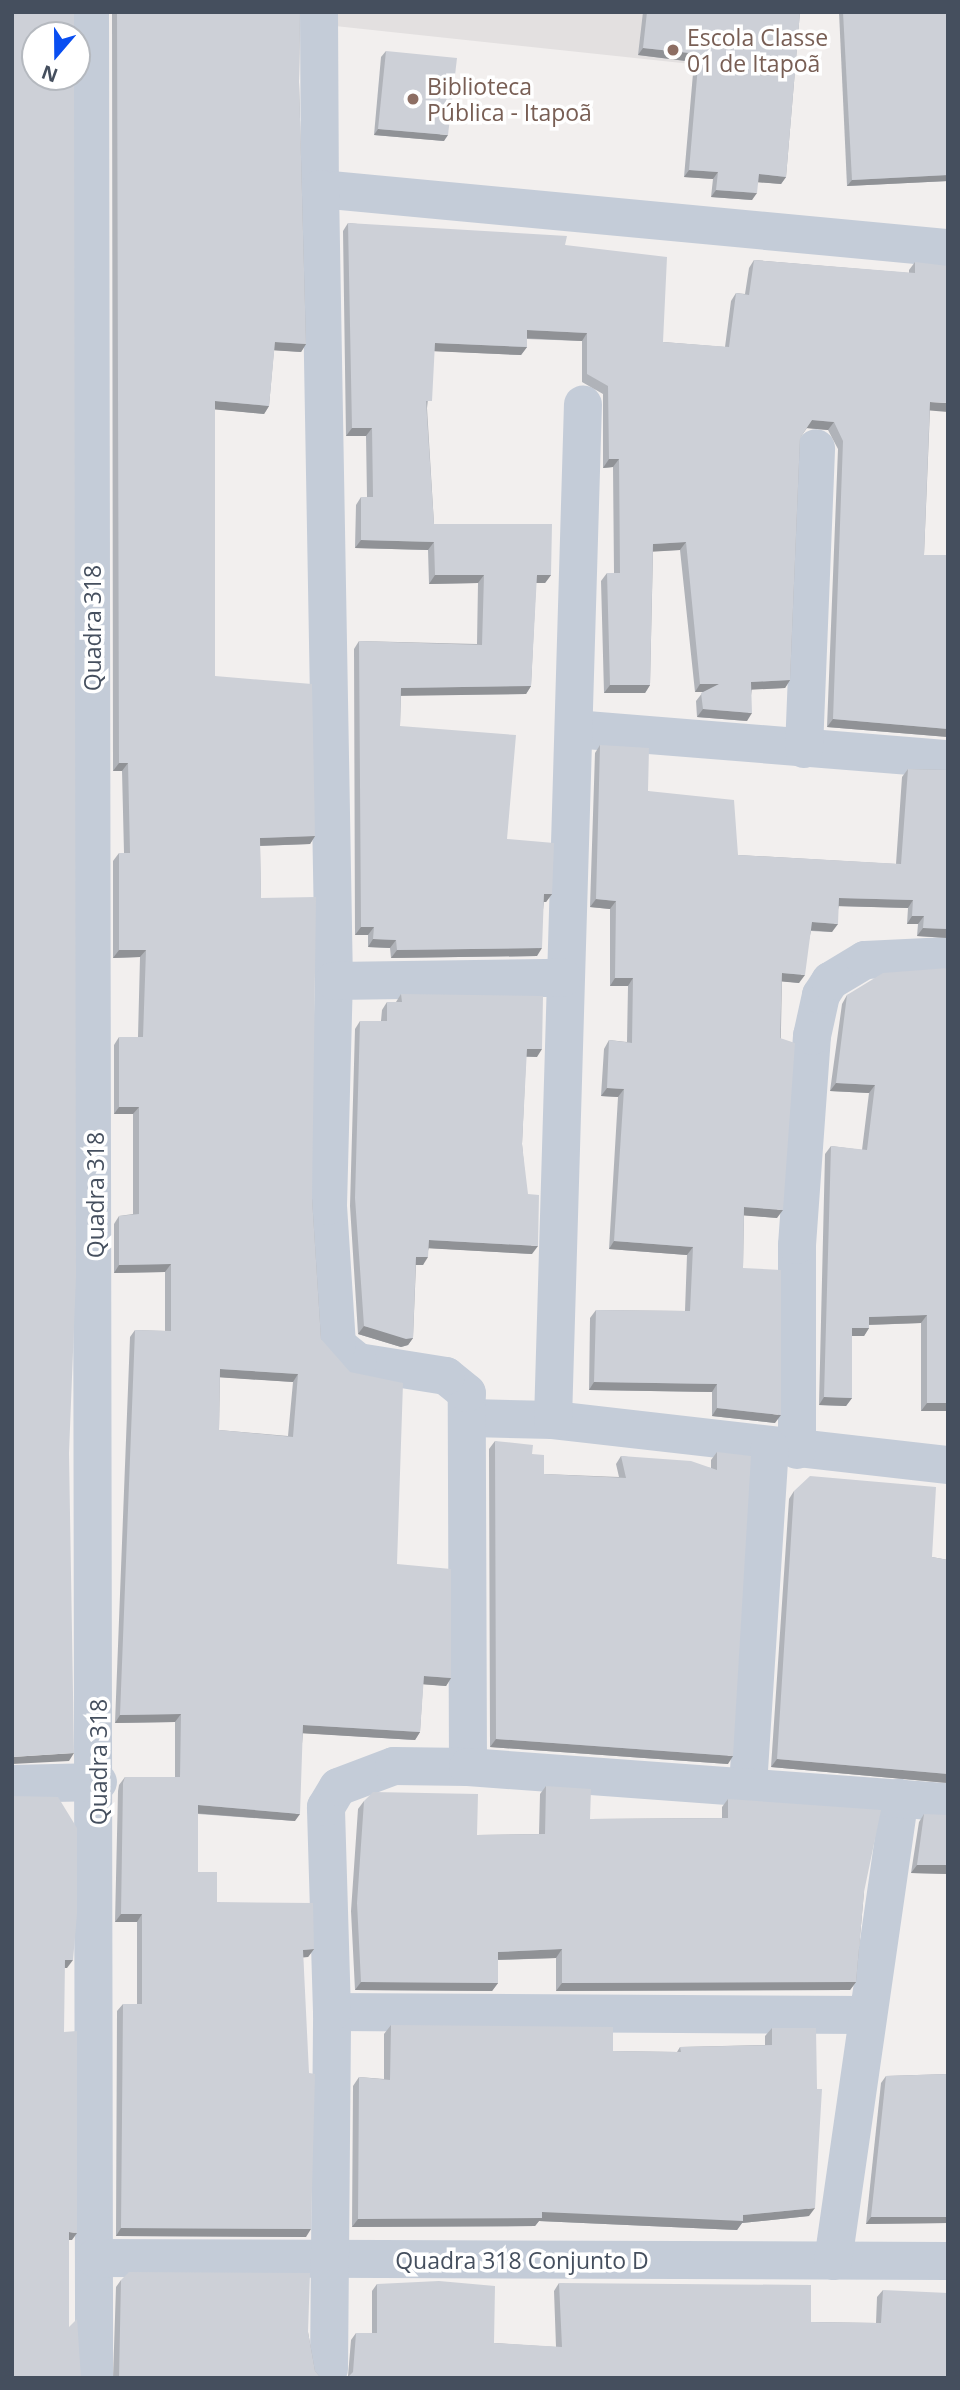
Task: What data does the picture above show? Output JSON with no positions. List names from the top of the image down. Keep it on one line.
{"streets":{"street":["Quadra 318","Quadra 318 Conjunto D"]},"crossings":[["Quadra 318","Quadra 318 Conjunto D"]],"places":["Escola Classe 01 de Itapoã","Biblioteca Pública - Itapoã"],"north":"bottom"}
